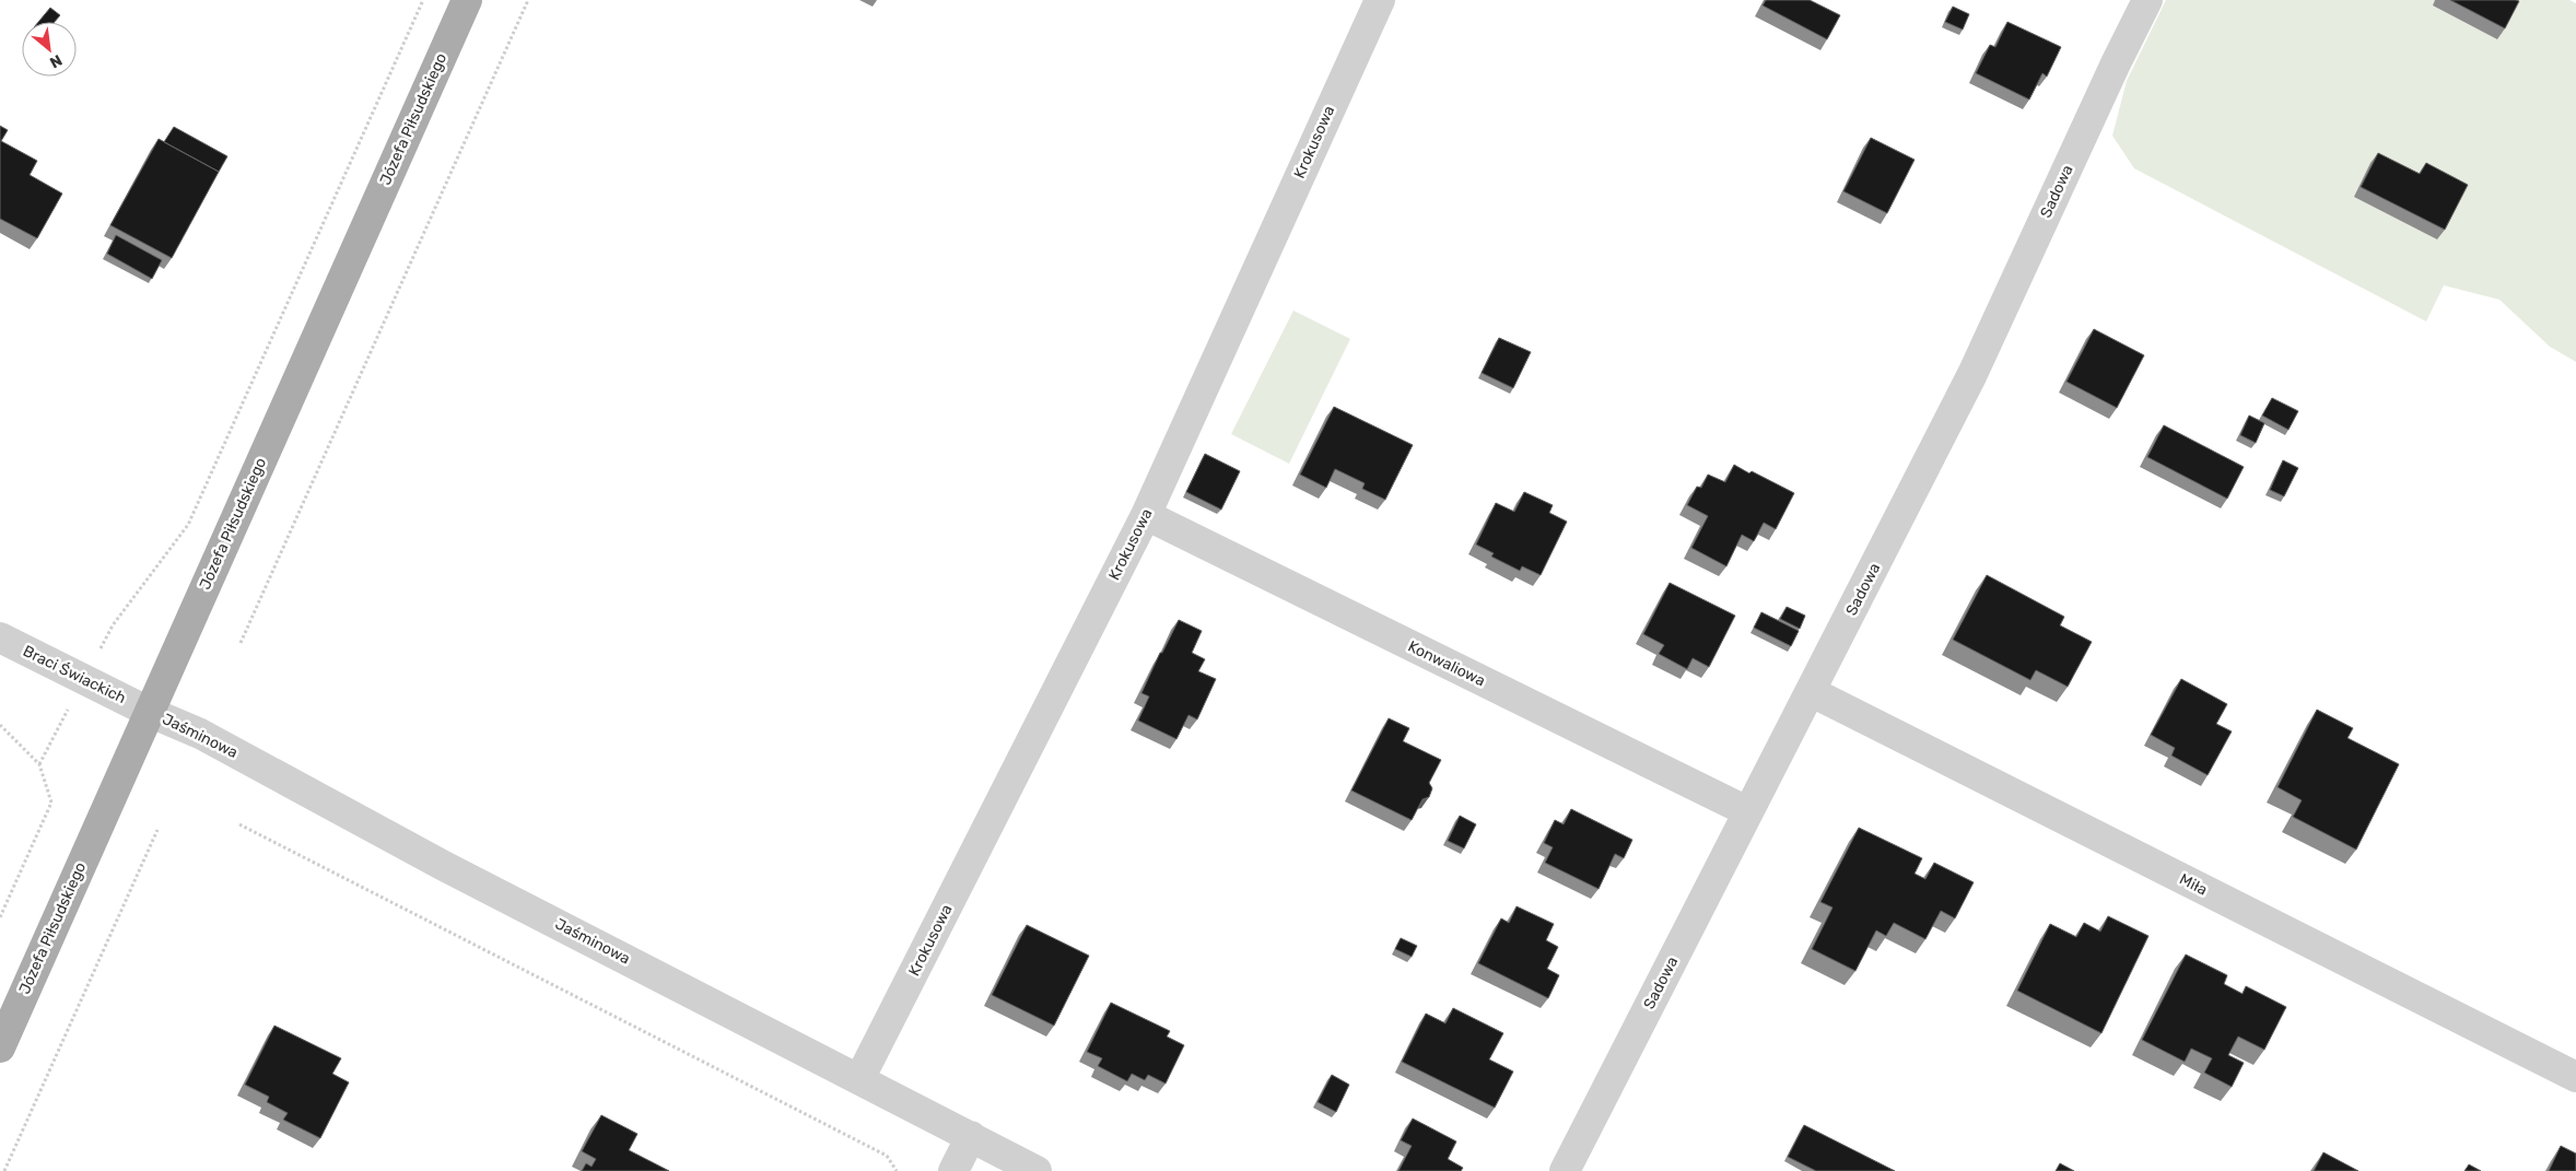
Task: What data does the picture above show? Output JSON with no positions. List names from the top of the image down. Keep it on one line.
{"streets":{"main road":["Józefa Piłsudskiego"],"street":["Krokusowa","Sadowa","Konwaliowa","Braci Świackich","Jaśminowa","Miła"]},"crossings":[["Józefa Piłsudskiego","Braci Świackich"],["Józefa Piłsudskiego","Jaśminowa"],["Krokusowa","Konwaliowa"],["Krokusowa","Jaśminowa"],["Sadowa","Konwaliowa"],["Sadowa","Miła"],["Braci Świackich","Jaśminowa"]],"north":"bottom right"}
